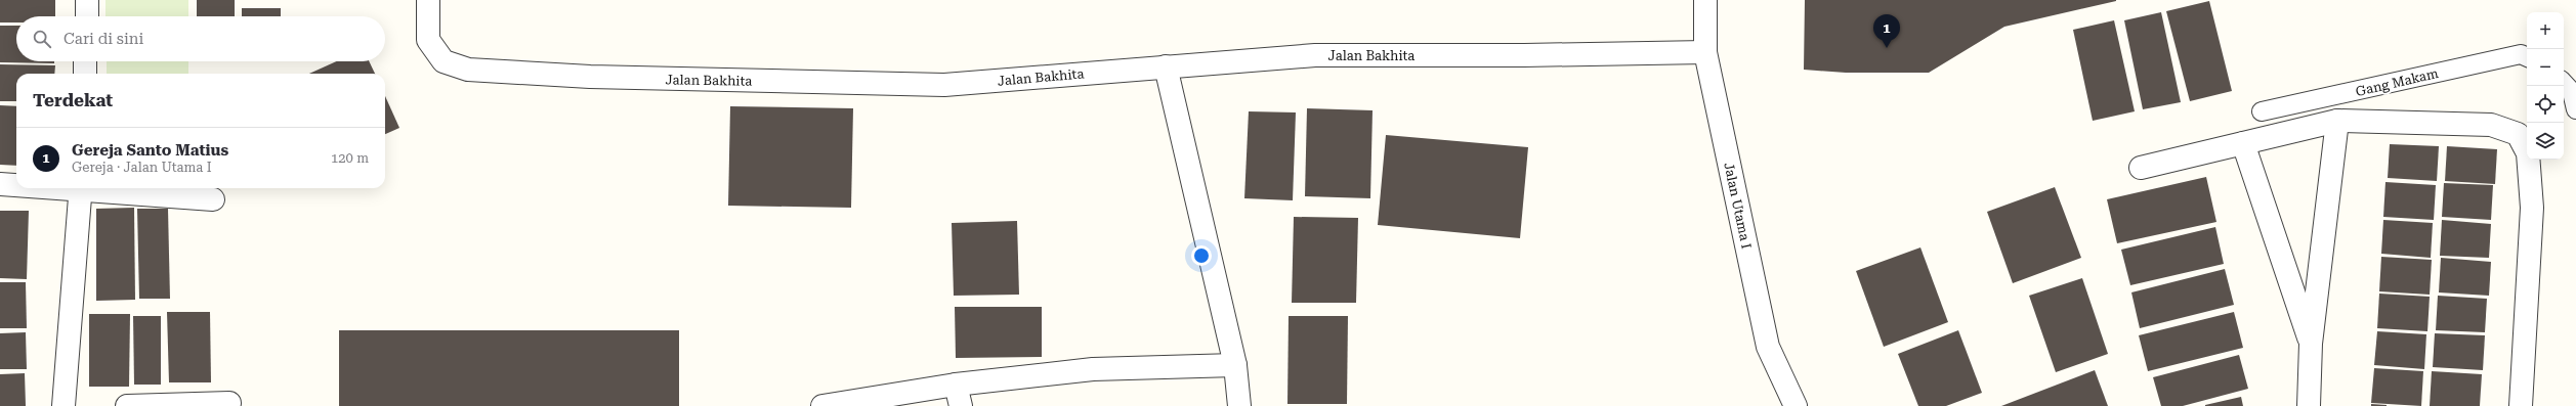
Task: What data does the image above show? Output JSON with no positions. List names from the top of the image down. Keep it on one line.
{"streets":{"street":["Jalan Bakhita","Jalan Utama I"],"lane":["Gang Makam"]},"crossings":[["Jalan Bakhita","Jalan Utama I"]],"page":{"map_buttons":["+","−"],"pins":"1","search":"Cari di sini","heading":"Terdekat","list":[{"mark":"1","name":"Gereja Santo Matius","note":"Gereja · Jalan Utama I","value":"120 m"}]}}
